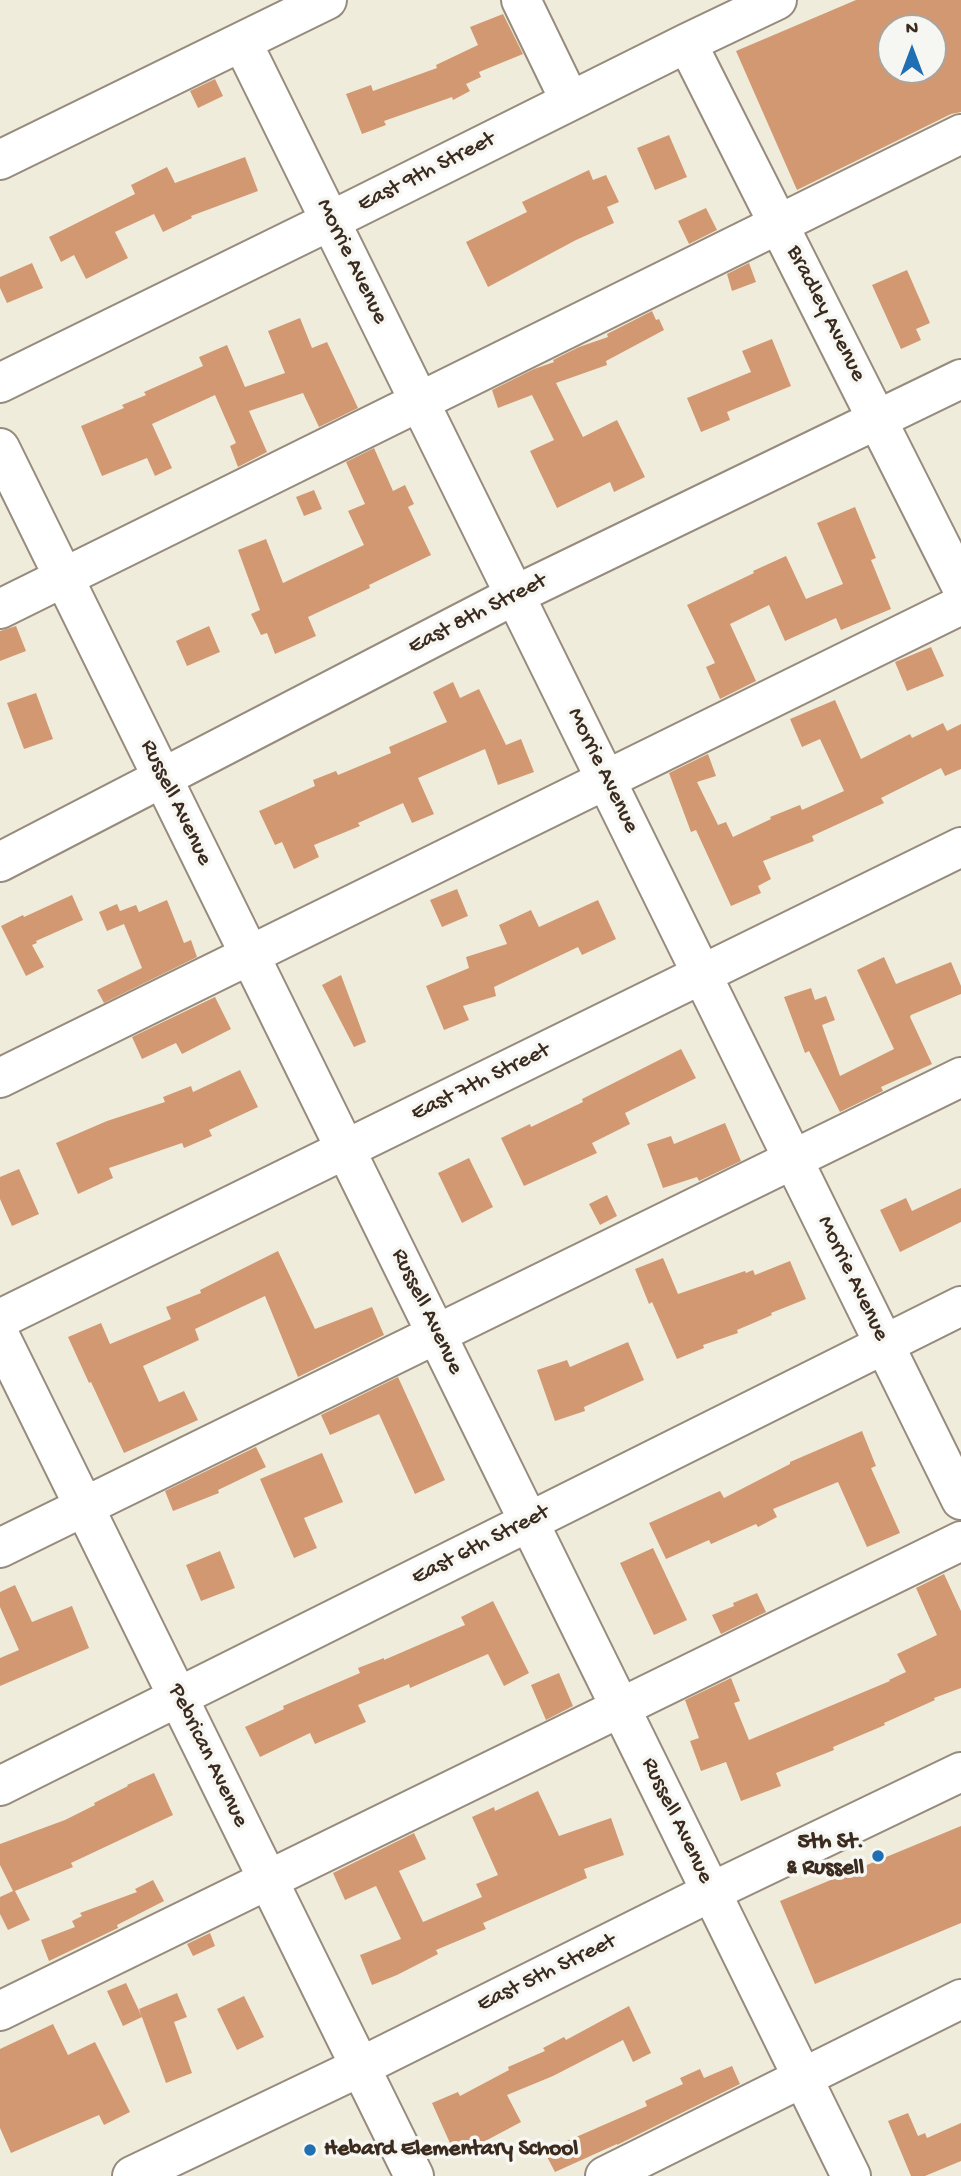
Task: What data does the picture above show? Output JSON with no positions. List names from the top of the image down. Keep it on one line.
{"streets":{"street":["East 9th Street","Morrie Avenue","Bradley Avenue","East 8th Street","Russell Avenue","East 7th Street","East 6th Street","Pebrican Avenue","East 5th Street"]},"crossings":[["East 9th Street","Morrie Avenue"],["East 9th Street","Bradley Avenue"],["Morrie Avenue","East 8th Street"],["Morrie Avenue","East 7th Street"],["Morrie Avenue","East 6th Street"],["Bradley Avenue","East 8th Street"],["East 8th Street","Russell Avenue"],["Russell Avenue","East 7th Street"],["Russell Avenue","East 6th Street"],["Russell Avenue","East 5th Street"],["East 6th Street","Pebrican Avenue"],["Pebrican Avenue","East 5th Street"]],"places":["5th St. & Russell","Hebard Elementary School"],"north":"top"}
